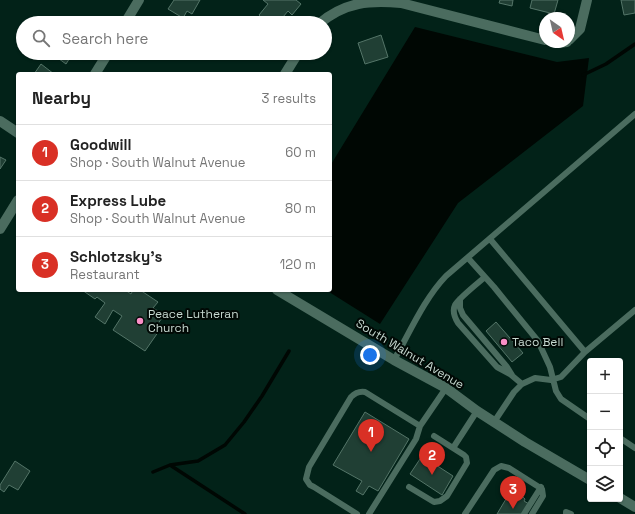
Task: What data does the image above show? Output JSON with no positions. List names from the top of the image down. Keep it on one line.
{"streets":{"street":["South Walnut Avenue"]},"places":["Peace Lutheran Church","Taco Bell"],"north":"bottom right","page":{"search":"Search here","heading":["Nearby","3 results"],"list":[{"mark":"1","name":"Goodwill","note":"Shop · South Walnut Avenue","value":"60 m"},{"mark":"2","name":"Express Lube","note":"Shop · South Walnut Avenue","value":"80 m"},{"mark":"3","name":"Schlotzsky's","note":"Restaurant","value":"120 m"}],"map_buttons":["+","−"],"pins":["1","2","3"]}}
